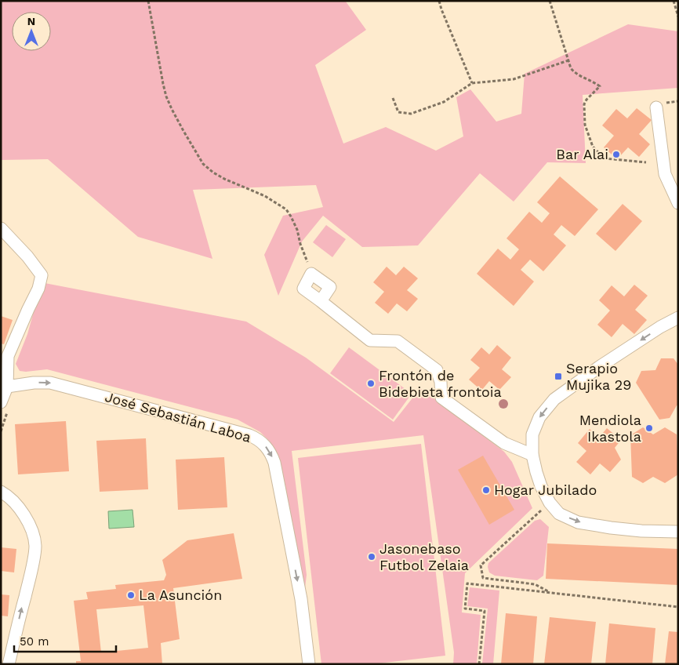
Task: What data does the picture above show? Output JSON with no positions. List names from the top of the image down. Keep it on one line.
{"streets":{"street":["José Sebastián Laboa"]},"one_way":["José Sebastián Laboa"],"places":{"other":["Bar Alai","Frontón de Bidebieta frontoia","Mendiola Ikastola","Hogar Jubilado","Jasonebaso Futbol Zelaia","La Asunción"],"transit":["Serapio Mujika 29"]},"scale_bar":"50 m","north":"top"}
